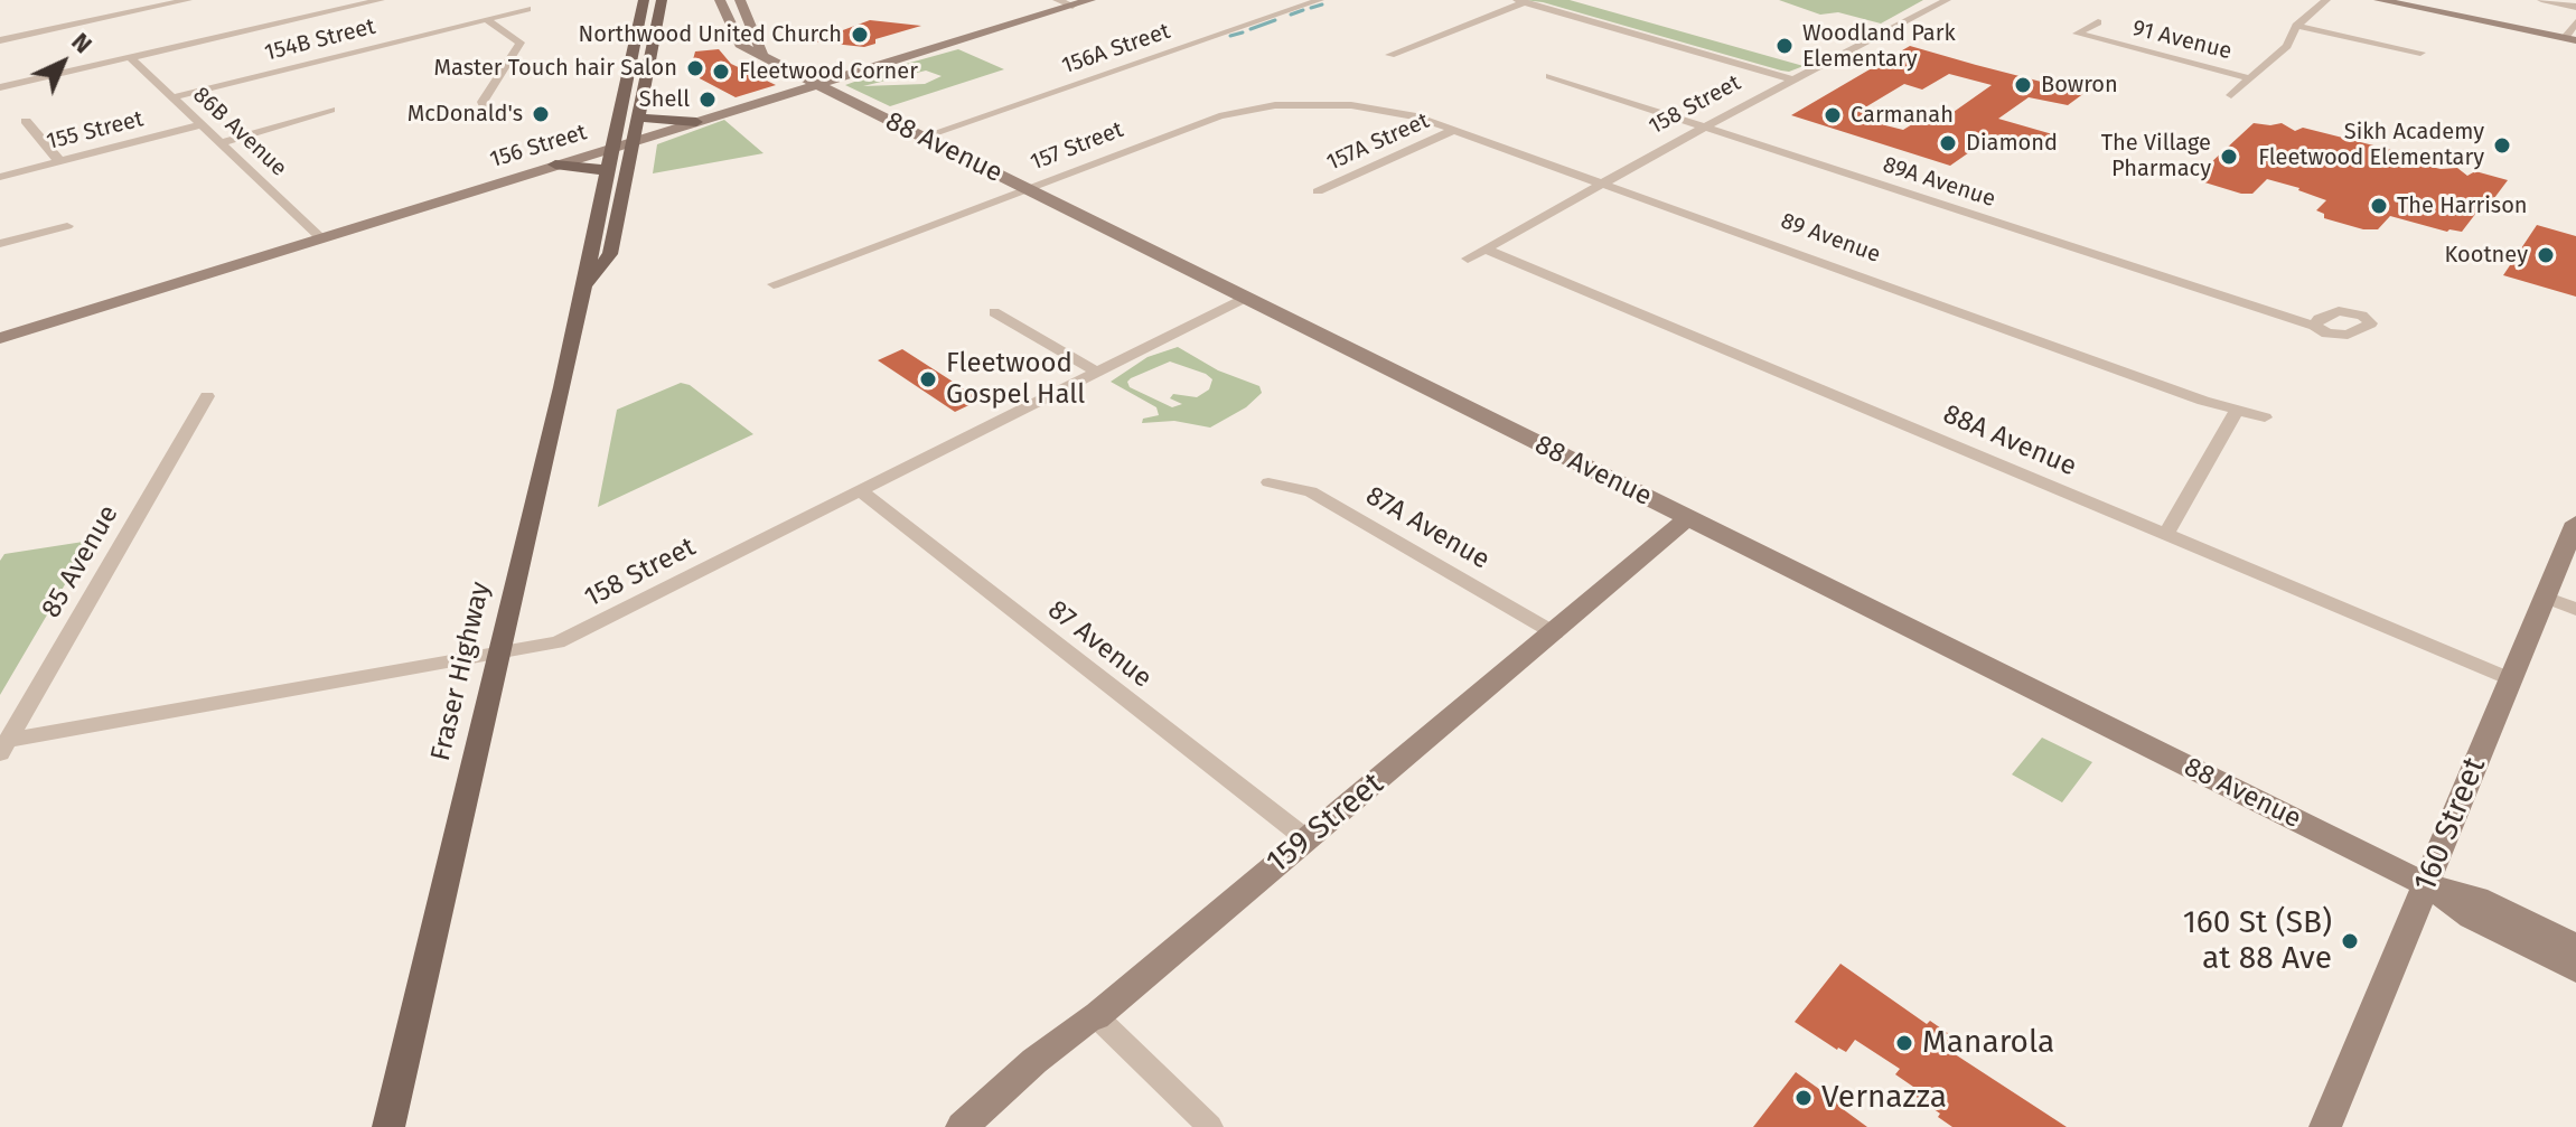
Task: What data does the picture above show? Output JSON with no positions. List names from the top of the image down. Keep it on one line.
{"streets":{"main road":["156 Street","88 Avenue","Fraser Highway","159 Street","160 Street"],"street":["154B Street","91 Avenue","156A Street","158 Street","155 Street","86B Avenue","157A Street","157 Street","89A Avenue","89 Avenue","88A Avenue","87A Avenue","85 Avenue","87 Avenue"]},"crossings":[["154B Street","86B Avenue"],["156A Street","88 Avenue"],["158 Street","88 Avenue"],["158 Street","89A Avenue"],["158 Street","89 Avenue"],["158 Street","88A Avenue"],["158 Street","85 Avenue"],["158 Street","87 Avenue"],["158 Street","Fraser Highway"],["155 Street","86B Avenue"],["86B Avenue","156 Street"],["157A Street","89 Avenue"],["156 Street","88 Avenue"],["156 Street","Fraser Highway"],["157 Street","88 Avenue"],["157 Street","89 Avenue"],["88 Avenue","159 Street"],["88 Avenue","160 Street"],["88A Avenue","160 Street"],["87A Avenue","159 Street"],["87 Avenue","159 Street"]],"places":["Northwood United Church","Woodland Park Elementary","Master Touch hair Salon","Fleetwood Corner","Bowron","Shell","McDonald's","Carmanah","Diamond","Sikh Academy Fleetwood Elementary","The Village Pharmacy","The Harrison","Kootney","Fleetwood Gospel Hall","160 St (SB) at 88 Ave","Manarola","Vernazza"],"north":"top right"}
